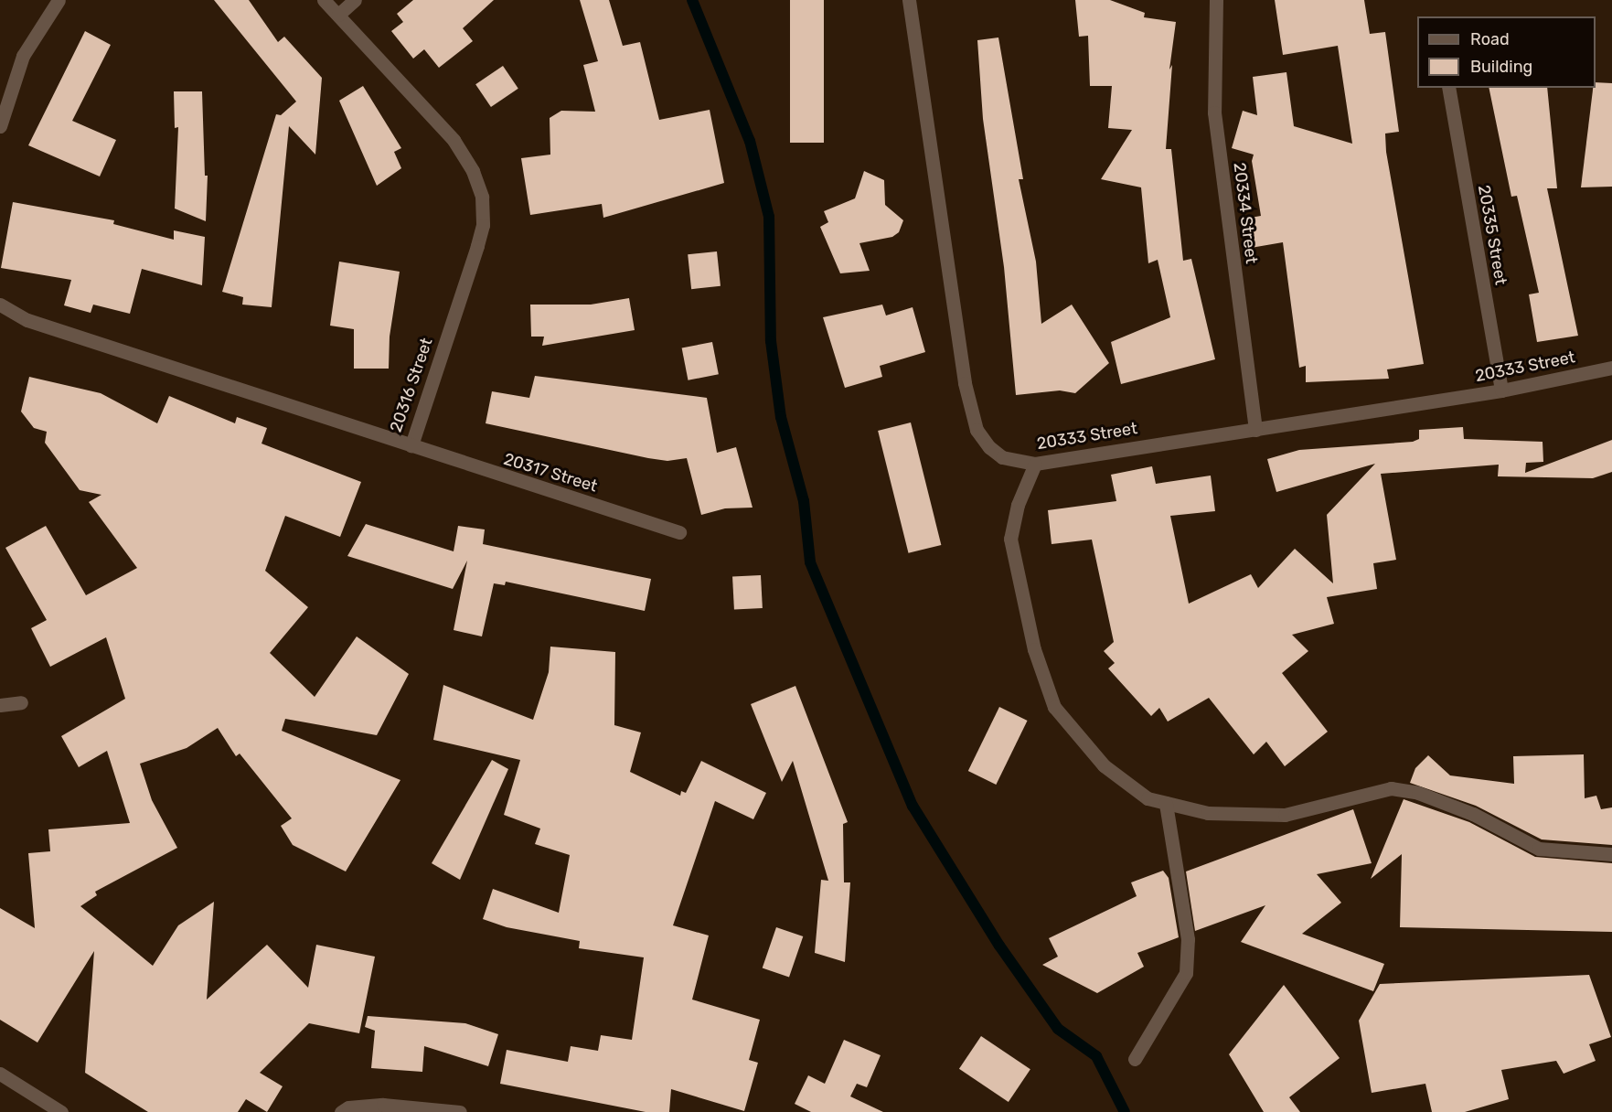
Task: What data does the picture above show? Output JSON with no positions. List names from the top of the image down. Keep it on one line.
{"streets":{"street":["20334 Street","20335 Street","20333 Street","20316 Street","20317 Street"]},"crossings":[["20334 Street","20333 Street"],["20335 Street","20333 Street"],["20316 Street","20317 Street"]],"legend":["Road","Building"]}
